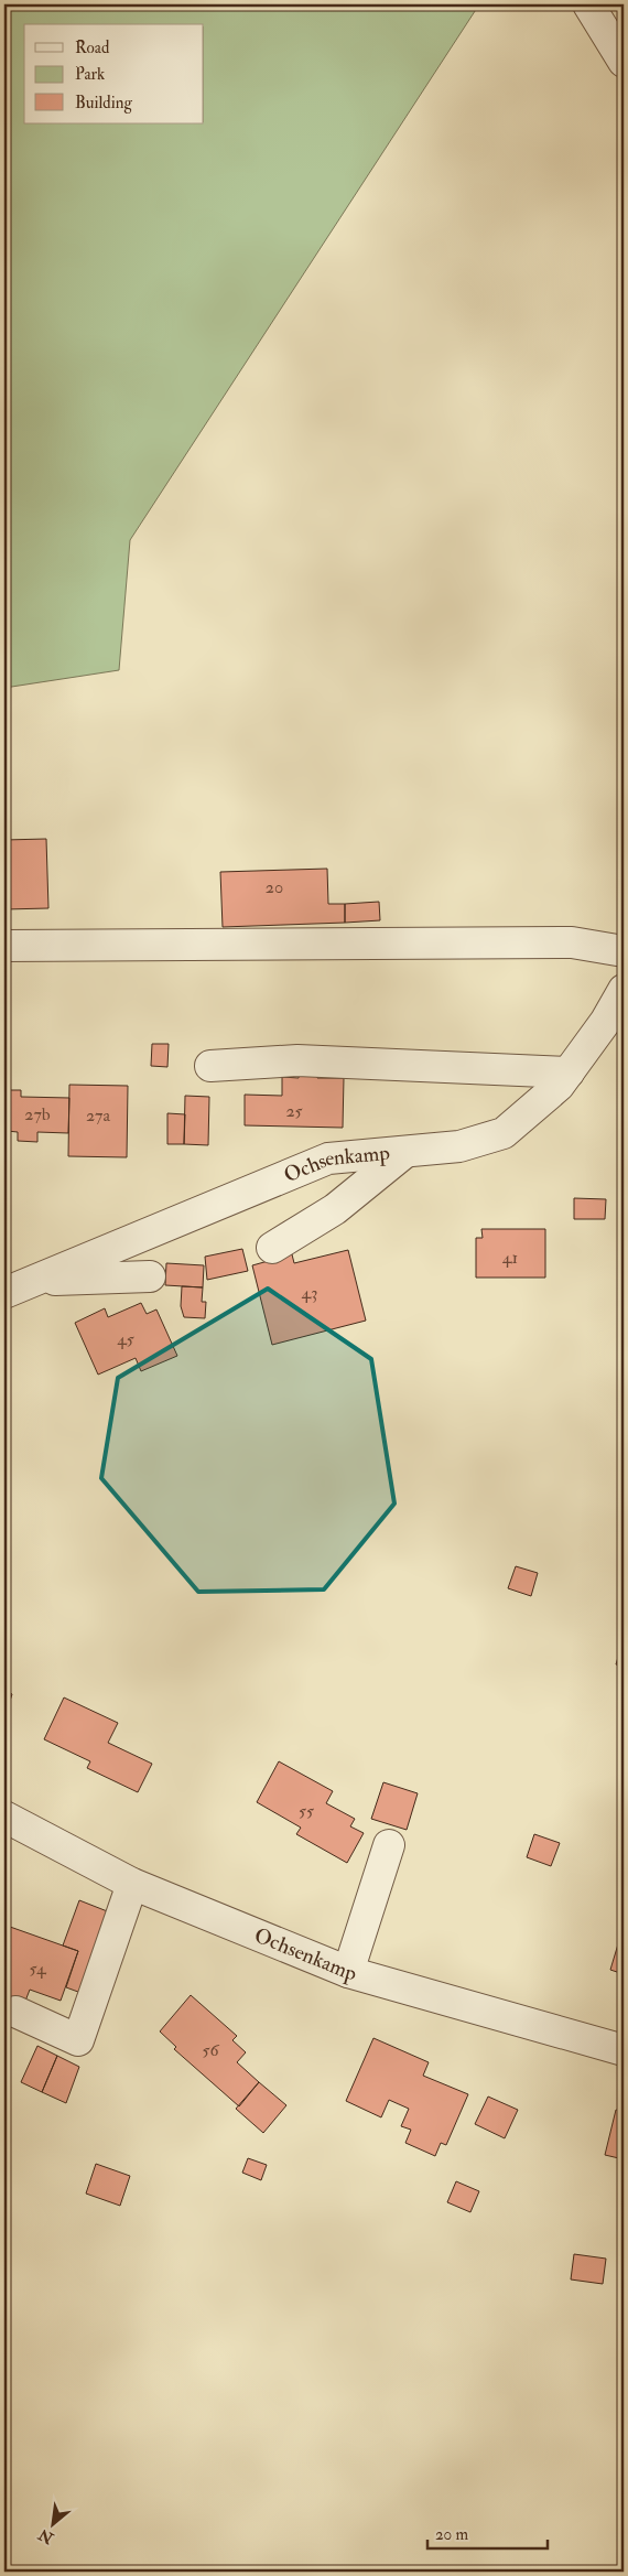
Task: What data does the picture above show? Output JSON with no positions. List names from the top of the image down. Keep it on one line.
{"streets":{"street":["Ochsenkamp"]},"house_numbers":["20","25","27b","27a","41","43","45","55","54","56"],"legend":["Road","Park","Building"],"scale_bar":"20 m","north":"bottom left"}
